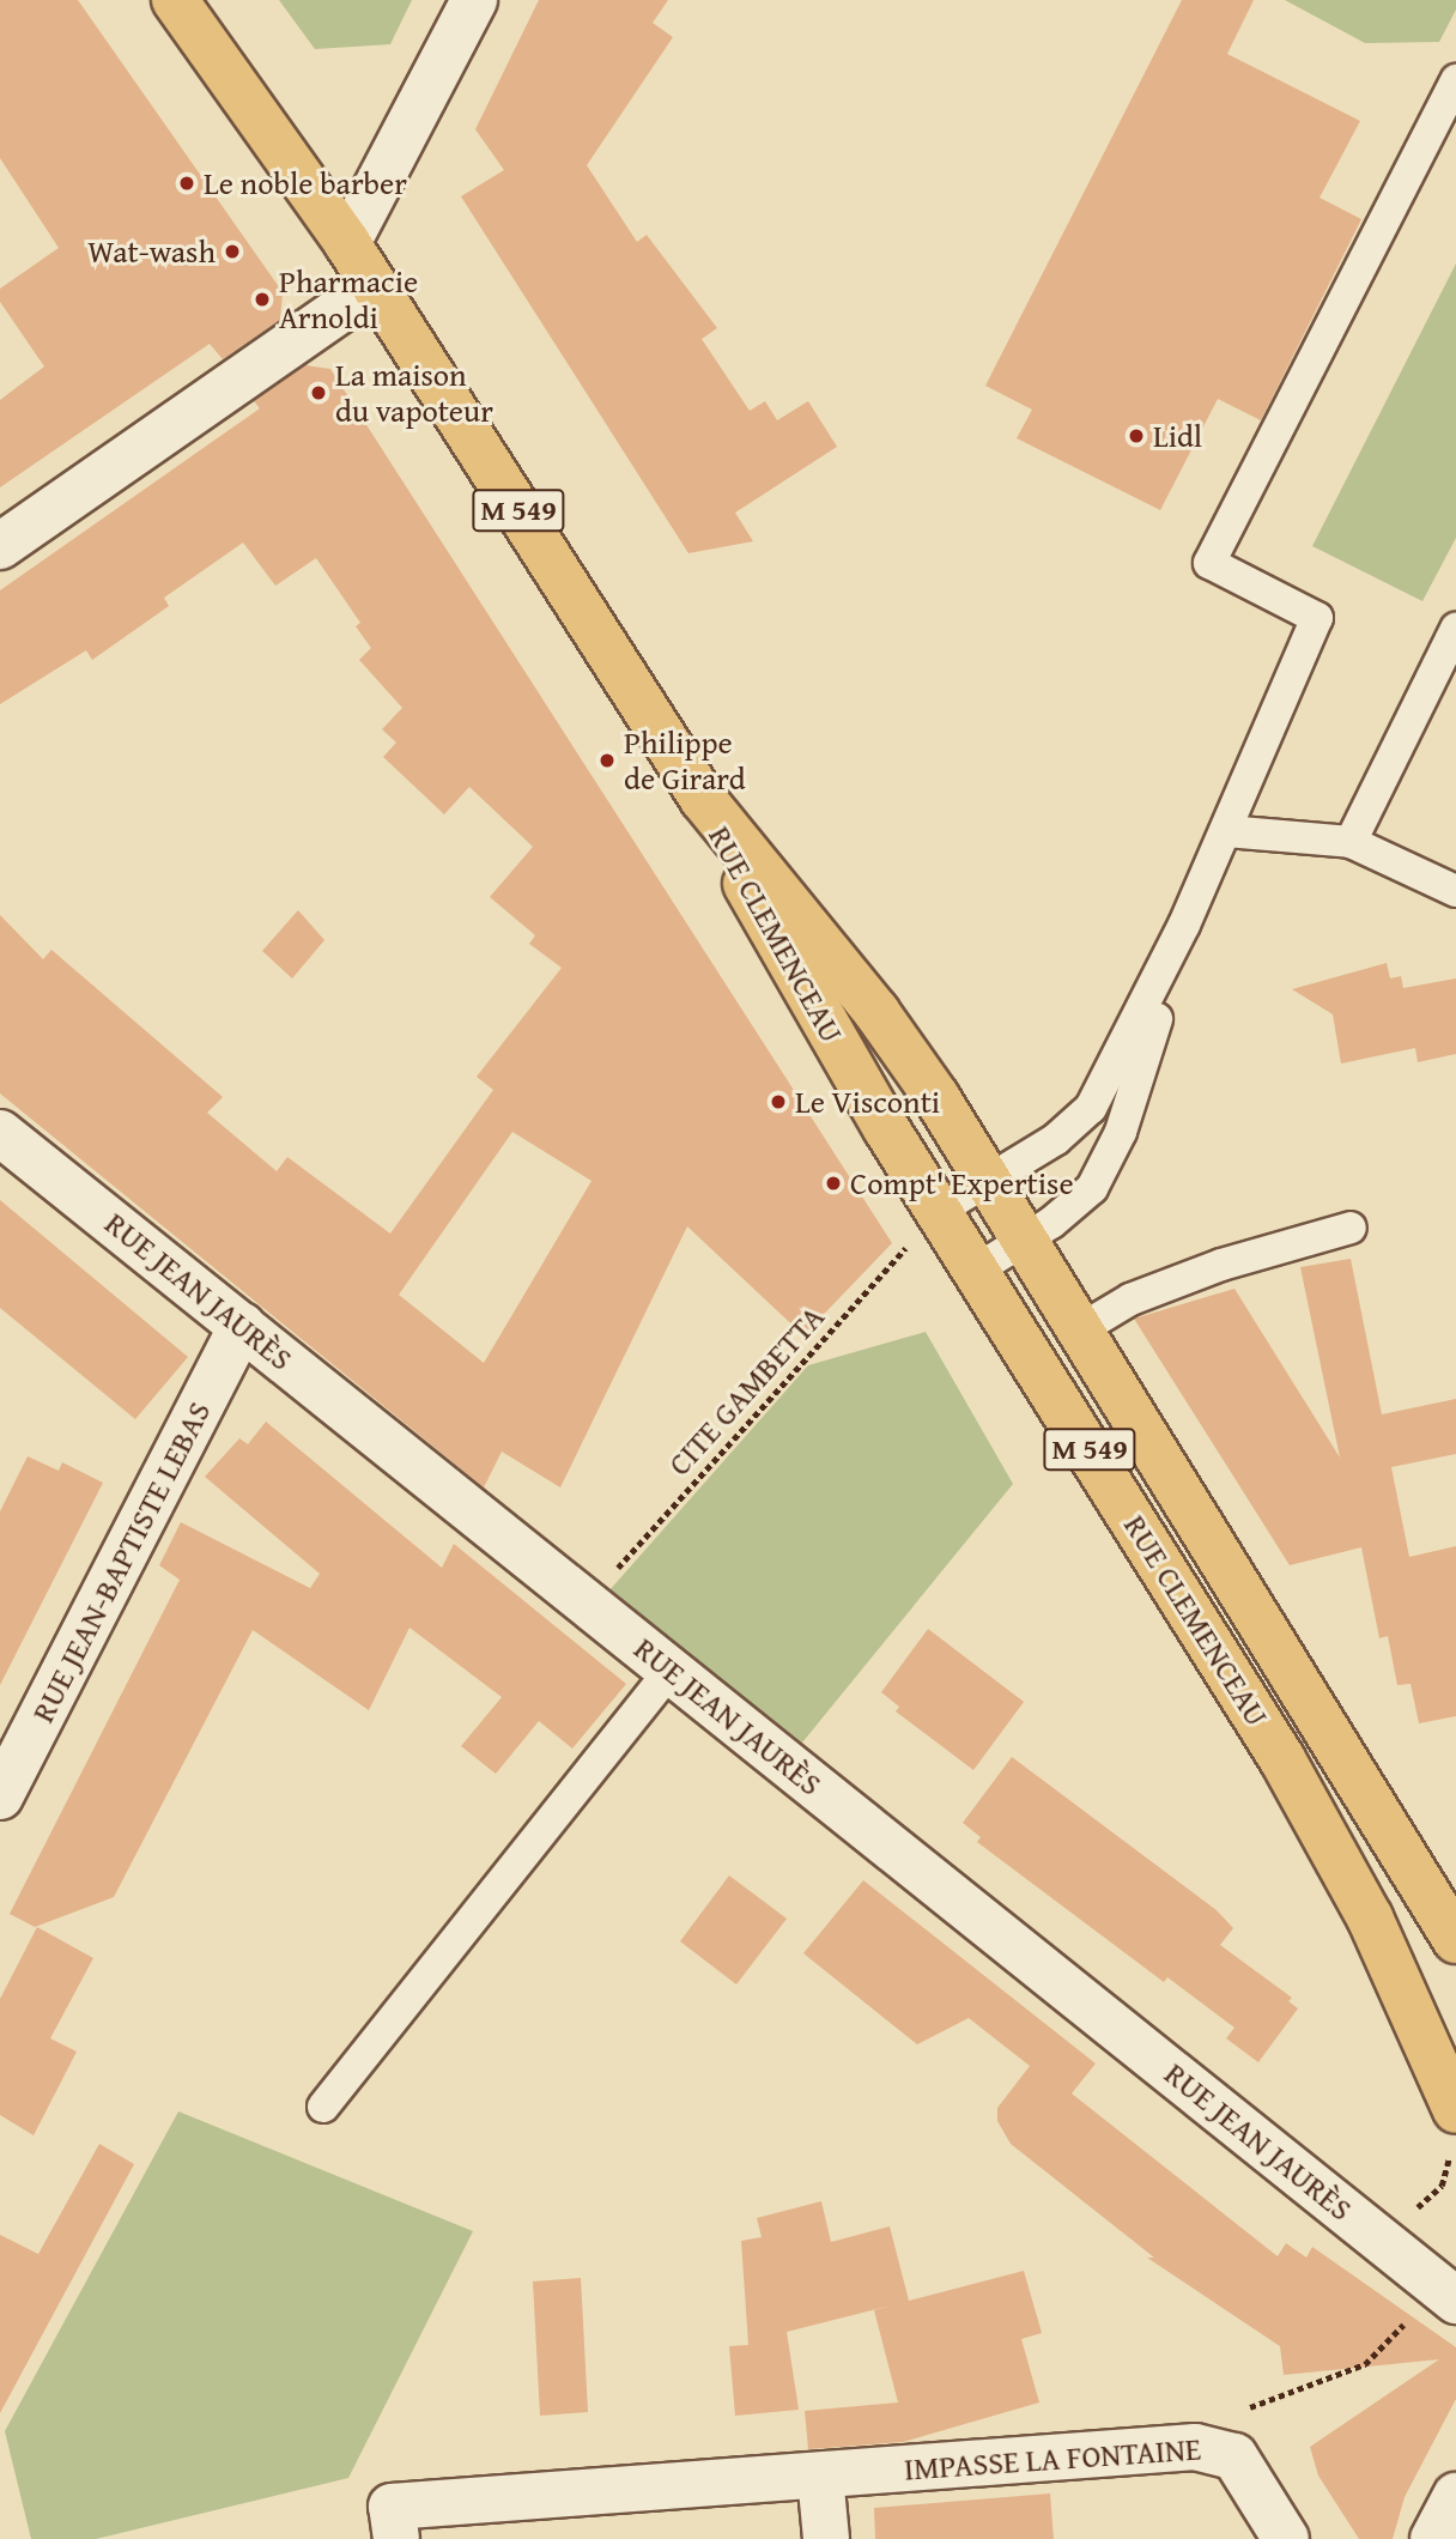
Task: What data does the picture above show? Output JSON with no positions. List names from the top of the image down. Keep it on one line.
{"streets":{"main road":["M 549","RUE CLEMENCEAU"],"street":["RUE JEAN JAURÈS","RUE JEAN-BAPTISTE LEBAS","IMPASSE LA FONTAINE"],"path":["CITE GAMBETTA"]},"crossings":[["M 549","RUE CLEMENCEAU"],["RUE CLEMENCEAU","CITE GAMBETTA"],["RUE JEAN JAURÈS","CITE GAMBETTA"],["RUE JEAN JAURÈS","RUE JEAN-BAPTISTE LEBAS"]],"places":["Le noble barber","Wat-wash","Pharmacie Arnoldi","La maison du vapoteur","Lidl","Philippe de Girard","Le Visconti","Compt' Expertise"]}
